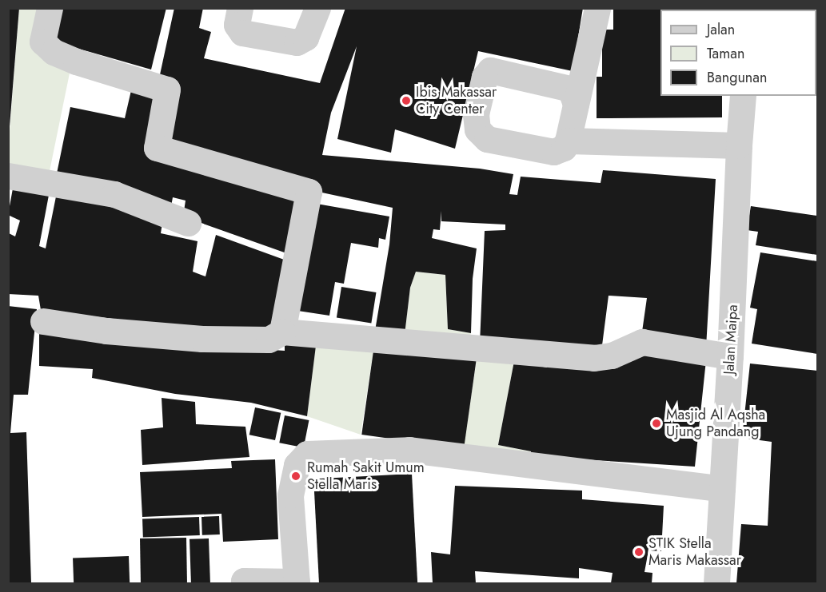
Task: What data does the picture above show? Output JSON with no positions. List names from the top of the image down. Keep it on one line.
{"streets":{"street":["Jalan Maipa"]},"places":["Ibis Makassar City Center","Masjid Al Aqsha Ujung Pandang","Rumah Sakit Umum Stella Maris","STIK Stella Maris Makassar"],"legend":["Jalan","Taman","Bangunan"]}
